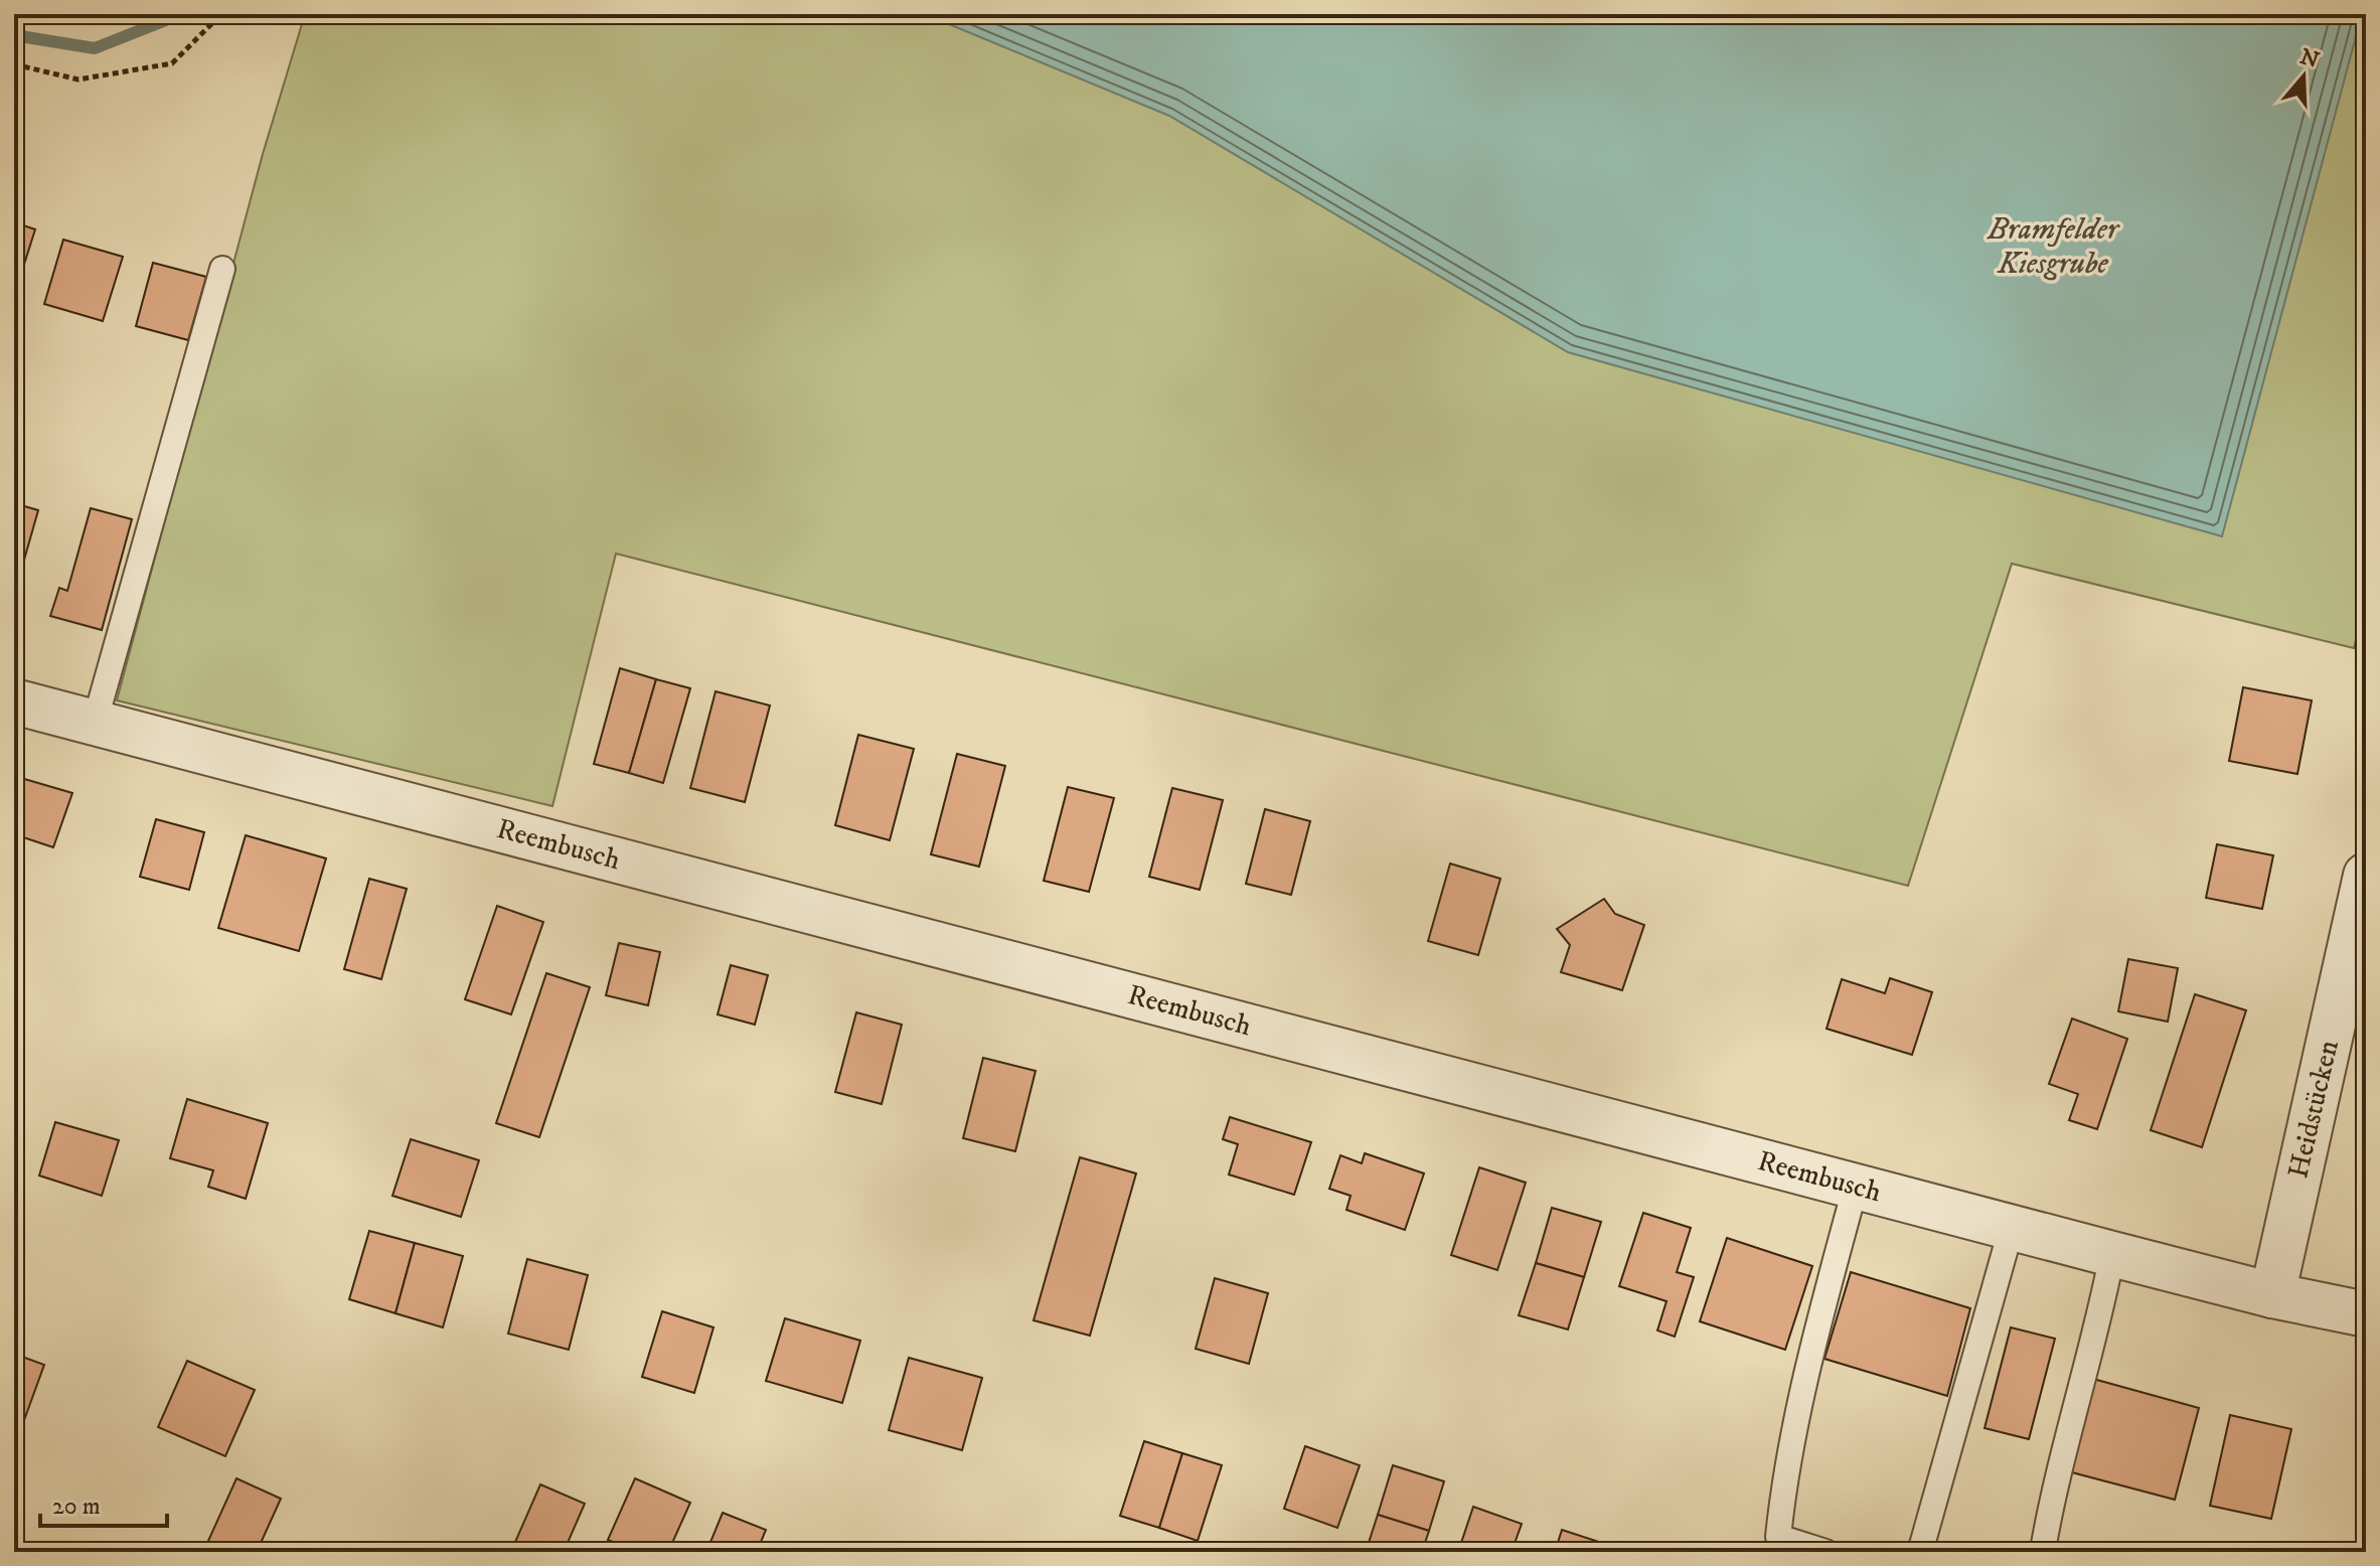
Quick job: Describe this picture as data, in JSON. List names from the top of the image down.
{
  "streets": {
    "street": ["Reembusch", "Heidstücken"]
  },
  "crossings": [
    ["Reembusch", "Heidstücken"]
  ],
  "water": ["Bramfelder Kiesgrube"],
  "scale_bar": "20 m",
  "north": "top"
}
